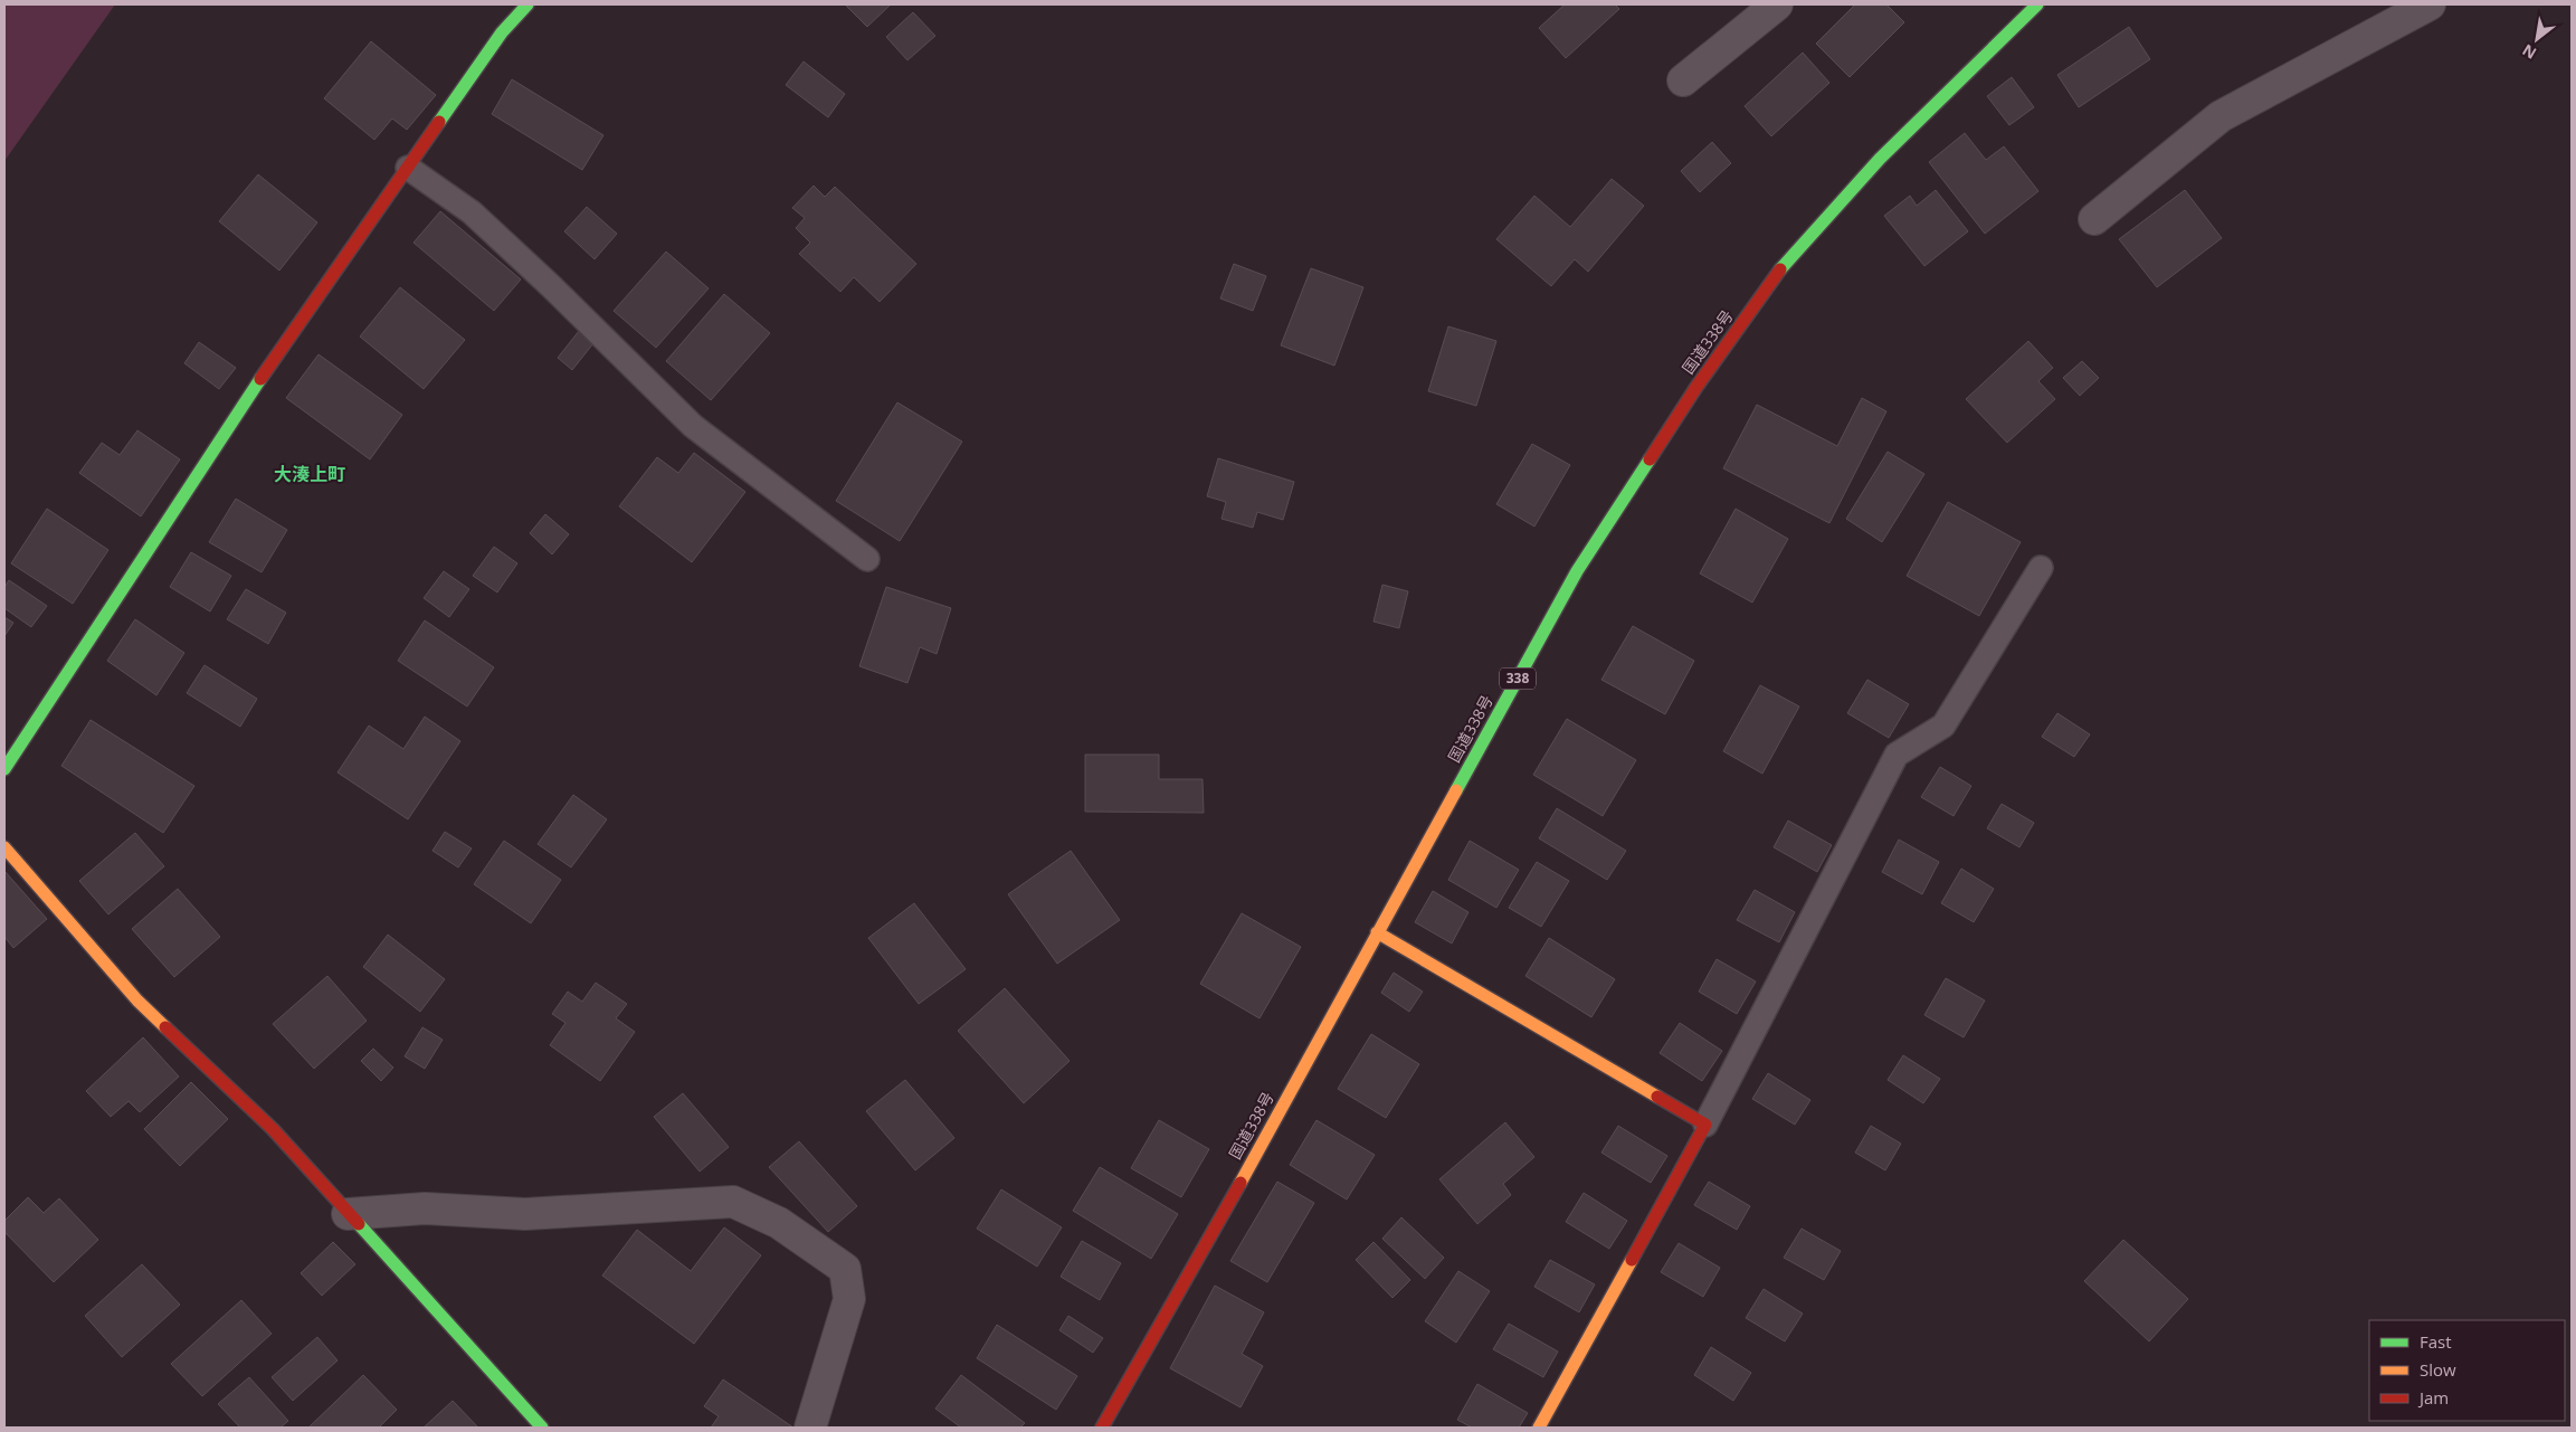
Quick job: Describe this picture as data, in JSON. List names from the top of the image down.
{
  "streets": {
    "main road": ["国道338号", "338"]
  },
  "districts": ["大湊上町"],
  "legend": ["Fast", "Slow", "Jam"],
  "north": "bottom left"
}
